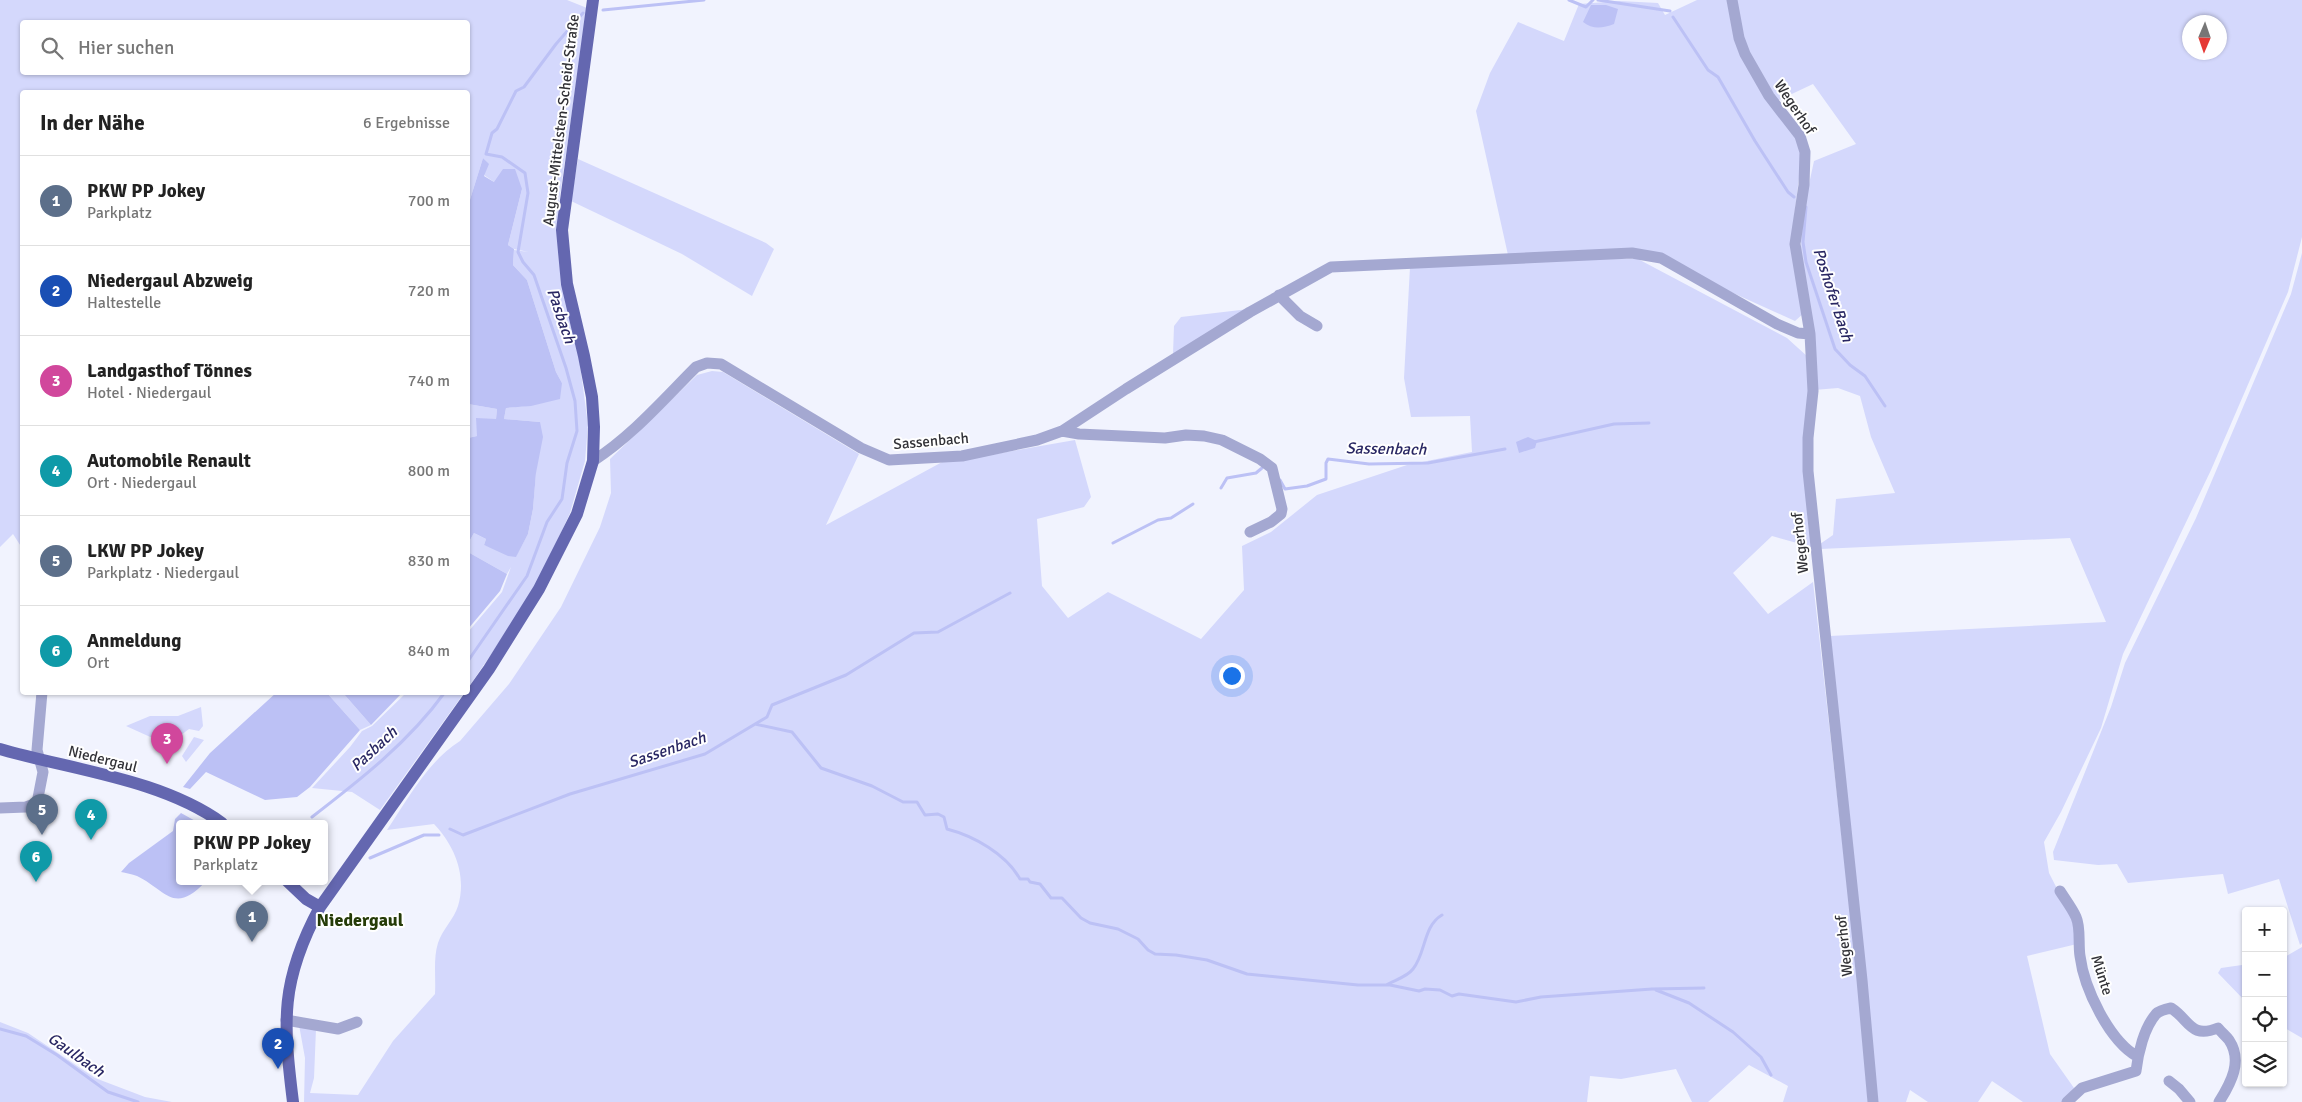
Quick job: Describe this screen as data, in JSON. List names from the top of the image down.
{
  "streets": {
    "main road": ["August-Mittelsten-Scheid-Straße", "Niedergaul"],
    "street": ["Wegerhof", "Sassenbach", "Münte"]
  },
  "crossings": [
    ["Wegerhof", "Sassenbach"],
    ["August-Mittelsten-Scheid-Straße", "Sassenbach"]
  ],
  "districts": ["Niedergaul"],
  "water": [
    "Poshofer Bach",
    "Pasbach",
    "Sassenbach",
    "Gaulbach"
  ],
  "north": "bottom",
  "page": {
    "search": "Hier suchen",
    "heading": ["In der Nähe", "6 Ergebnisse"],
    "list": [
      {
        "mark": "1",
        "name": "PKW PP Jokey",
        "note": "Parkplatz",
        "value": "700 m"
      },
      {
        "mark": "2",
        "name": "Niedergaul Abzweig",
        "note": "Haltestelle",
        "value": "720 m"
      },
      {
        "mark": "3",
        "name": "Landgasthof Tönnes",
        "note": "Hotel · Niedergaul",
        "value": "740 m"
      },
      {
        "mark": "4",
        "name": "Automobile Renault",
        "note": "Ort · Niedergaul",
        "value": "800 m"
      },
      {
        "mark": "5",
        "name": "LKW PP Jokey",
        "note": "Parkplatz · Niedergaul",
        "value": "830 m"
      },
      {
        "mark": "6",
        "name": "Anmeldung",
        "note": "Ort",
        "value": "840 m"
      }
    ],
    "pins": [
      "3",
      "5",
      "4",
      "6",
      "1",
      "2"
    ],
    "popup": ["PKW PP Jokey", "Parkplatz"],
    "map_buttons": ["+", "−"]
  }
}
